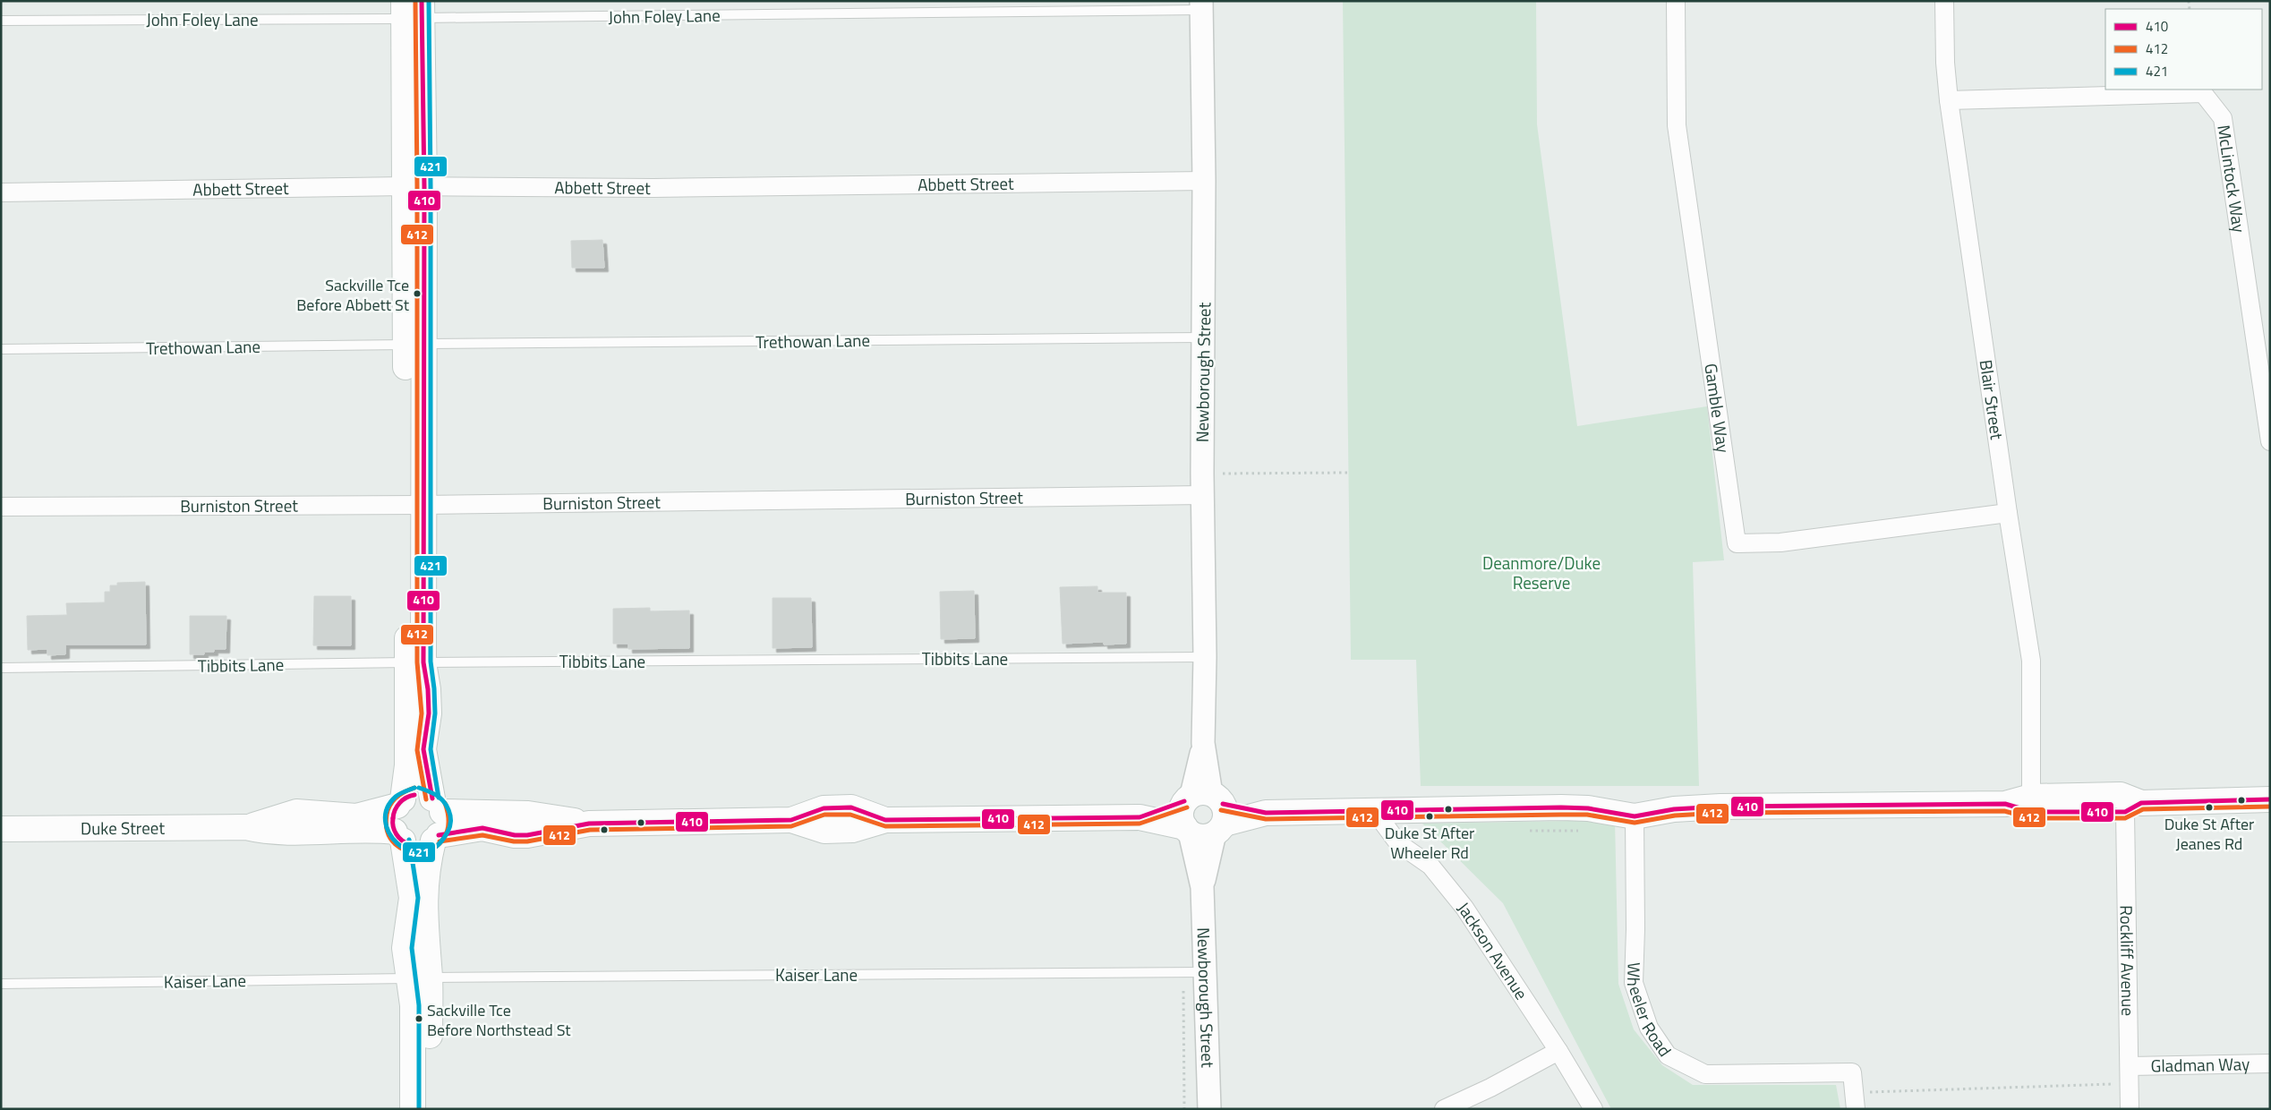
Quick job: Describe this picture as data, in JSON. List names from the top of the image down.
{
  "streets": {
    "main road": ["Duke Street"],
    "street": [
      "McLintock Way",
      "Abbett Street",
      "Newborough Street",
      "Blair Street",
      "Gamble Way",
      "Burniston Street",
      "Jackson Avenue",
      "Rockliff Avenue",
      "Wheeler Road",
      "Gladman Way"
    ],
    "lane": [
      "John Foley Lane",
      "Trethowan Lane",
      "Tibbits Lane",
      "Kaiser Lane"
    ]
  },
  "crossings": [
    ["John Foley Lane", "Newborough Street"],
    ["McLintock Way", "Blair Street"],
    ["Abbett Street", "Newborough Street"],
    ["Trethowan Lane", "Newborough Street"],
    ["Newborough Street", "Burniston Street"],
    ["Newborough Street", "Tibbits Lane"],
    ["Newborough Street", "Kaiser Lane"],
    ["Blair Street", "Gamble Way"],
    ["Rockliff Avenue", "Gladman Way"]
  ],
  "parks": ["Deanmore/Duke Reserve"],
  "places": [
    "Sackville Tce Before Abbett St",
    "Duke St After Jeanes Rd",
    "Duke St After Wheeler Rd",
    "Sackville Tce Before Northstead St"
  ],
  "lines": ["transit line 410", "transit line 412", "transit line 421"],
  "legend": ["410", "412", "421"]
}
